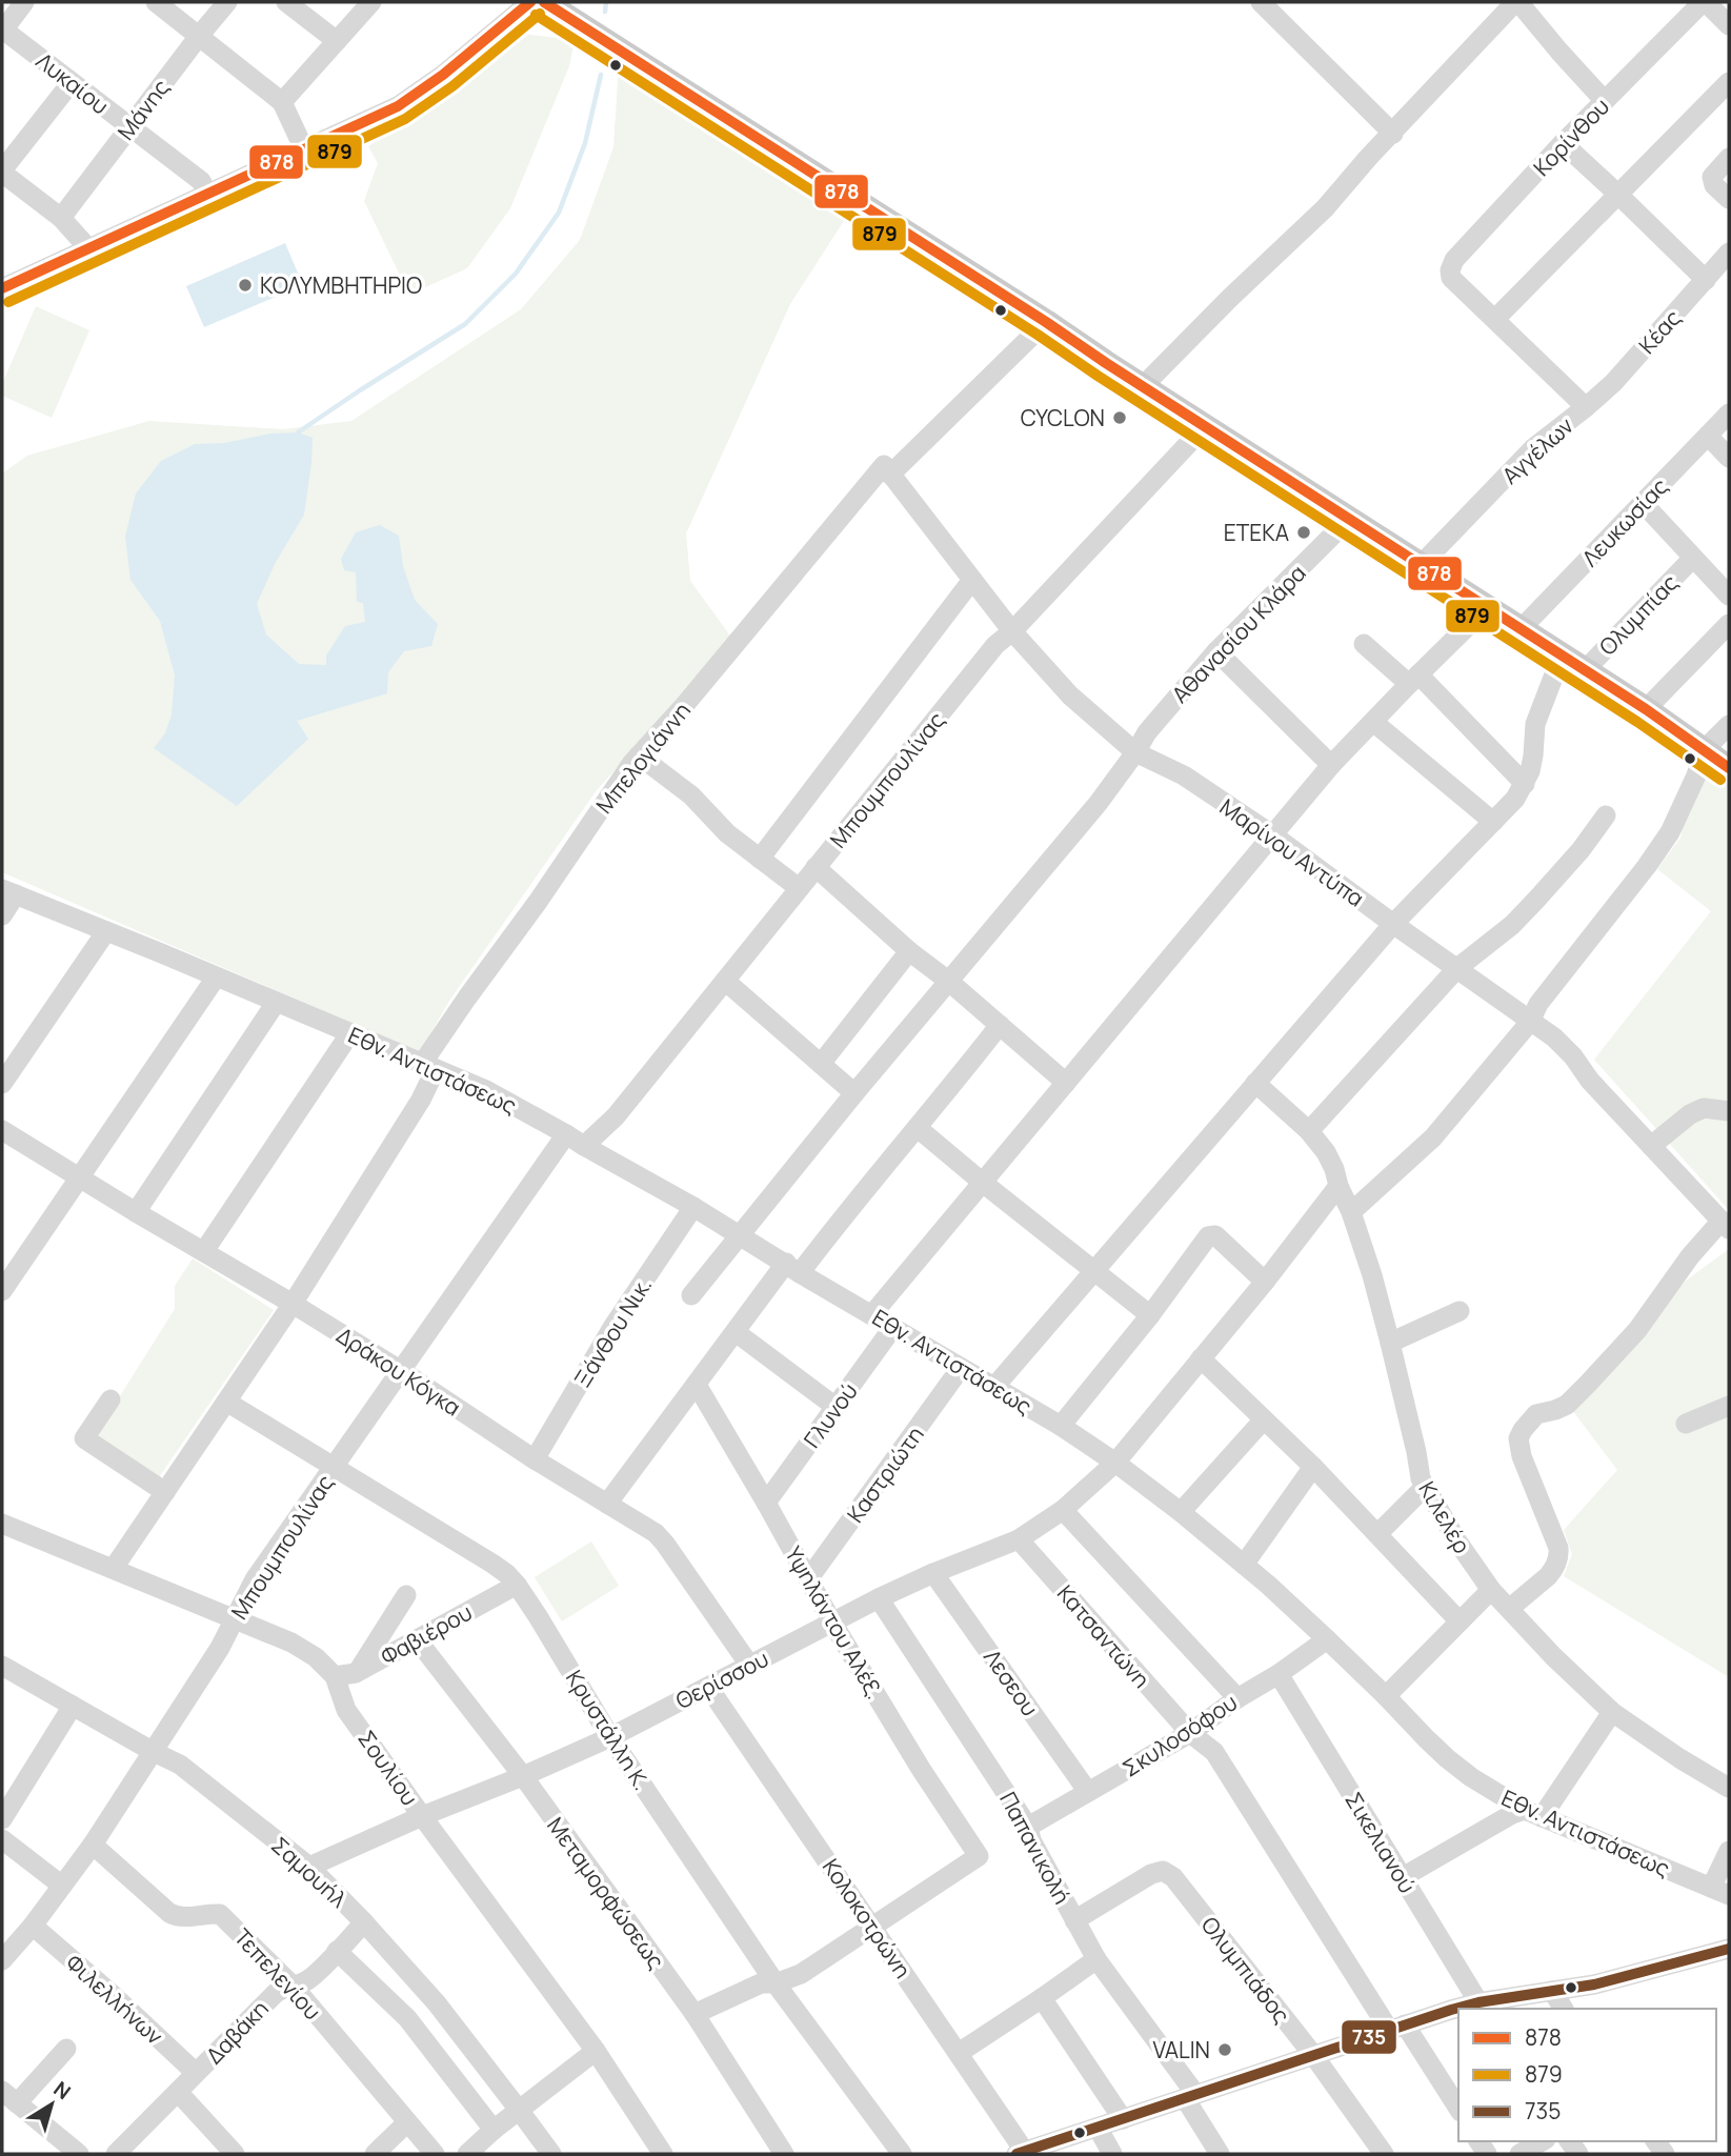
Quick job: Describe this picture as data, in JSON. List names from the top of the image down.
{
  "streets": {
    "street": [
      "Λυκαίου",
      "Μάνης",
      "Κορίνθου",
      "Κέας",
      "Αγγέλων",
      "Λευκωσίας",
      "Ολυμπίας",
      "Αθανασίου Κλάρα",
      "Μπελογιάννη",
      "Μπουμπουλίνας",
      "Μαρίνου Αντύπα",
      "Εθν. Αντιστάσεως",
      "Ξάνθου Νικ.",
      "Δράκου Κόγκα",
      "Γλυνού",
      "Καστριώτη",
      "Κιλελέρ",
      "Υψηλάντου Αλέξ.",
      "Φαβιέρου",
      "Κατσαντώνη",
      "Θερίσσου",
      "Λεσεου",
      "Κρυστάλλη Κ.",
      "Σκυλοσόφου",
      "Σουλίου",
      "Σικελιανού",
      "Παπανικολή",
      "Σαμουήλ",
      "Μεταμορφώσεως",
      "Κολοκοτρώνη",
      "Ολυμπιάδος",
      "Τεπελενίου",
      "Φιλελλήνων",
      "Δαβάκη"
    ]
  },
  "crossings": [
    ["Λυκαίου", "Μάνης"],
    ["Κορίνθου", "Αγγέλων"],
    ["Κέας", "Αγγέλων"],
    ["Αθανασίου Κλάρα", "Μαρίνου Αντύπα"],
    ["Αθανασίου Κλάρα", "Εθν. Αντιστάσεως"],
    ["Μπελογιάννη", "Μαρίνου Αντύπα"],
    ["Μπελογιάννη", "Εθν. Αντιστάσεως"],
    ["Μπελογιάννη", "Δράκου Κόγκα"],
    ["Μπελογιάννη", "Κρυστάλλη Κ."],
    ["Μπελογιάννη", "Σουλίου"],
    ["Μπουμπουλίνας", "Μαρίνου Αντύπα"],
    ["Μπουμπουλίνας", "Εθν. Αντιστάσεως"],
    ["Μπουμπουλίνας", "Δράκου Κόγκα"],
    ["Μπουμπουλίνας", "Κρυστάλλη Κ."],
    ["Μπουμπουλίνας", "Σουλίου"],
    ["Μπουμπουλίνας", "Σαμουήλ"],
    ["Μπουμπουλίνας", "Τεπελενίου"],
    ["Μπουμπουλίνας", "Φιλελλήνων"],
    ["Εθν. Αντιστάσεως", "Ξάνθου Νικ."],
    ["Εθν. Αντιστάσεως", "Γλυνού"],
    ["Εθν. Αντιστάσεως", "Καστριώτη"],
    ["Εθν. Αντιστάσεως", "Θερίσσου"],
    ["Εθν. Αντιστάσεως", "Σκυλοσόφου"],
    ["Ξάνθου Νικ.", "Δράκου Κόγκα"],
    ["Δράκου Κόγκα", "Θερίσσου"],
    ["Γλυνού", "Υψηλάντου Αλέξ."],
    ["Καστριώτη", "Υψηλάντου Αλέξ."],
    ["Κιλελέρ", "Θερίσσου"],
    ["Υψηλάντου Αλέξ.", "Θερίσσου"],
    ["Υψηλάντου Αλέξ.", "Κολοκοτρώνη"],
    ["Φαβιέρου", "Κρυστάλλη Κ."],
    ["Φαβιέρου", "Σουλίου"],
    ["Φαβιέρου", "Μεταμορφώσεως"],
    ["Κατσαντώνη", "Θερίσσου"],
    ["Κατσαντώνη", "Σκυλοσόφου"],
    ["Θερίσσου", "Λεσεου"],
    ["Θερίσσου", "Κρυστάλλη Κ."],
    ["Θερίσσου", "Σουλίου"],
    ["Θερίσσου", "Παπανικολή"],
    ["Θερίσσου", "Σαμουήλ"],
    ["Θερίσσου", "Μεταμορφώσεως"],
    ["Θερίσσου", "Κολοκοτρώνη"],
    ["Λεσεου", "Σκυλοσόφου"],
    ["Σκυλοσόφου", "Σικελιανού"],
    ["Σκυλοσόφου", "Παπανικολή"],
    ["Παπανικολή", "Ολυμπιάδος"],
    ["Σαμουήλ", "Δαβάκη"],
    ["Τεπελενίου", "Δαβάκη"],
    ["Φιλελλήνων", "Δαβάκη"]
  ],
  "places": [
    "ΚΟΛΥΜΒΗΤΗΡΙΟ",
    "CYCLON",
    "ΕΤΕΚΑ",
    "VALIN"
  ],
  "lines": ["transit line 878", "transit line 879", "transit line 735"],
  "legend": ["878", "879", "735"],
  "north": "top right"
}
